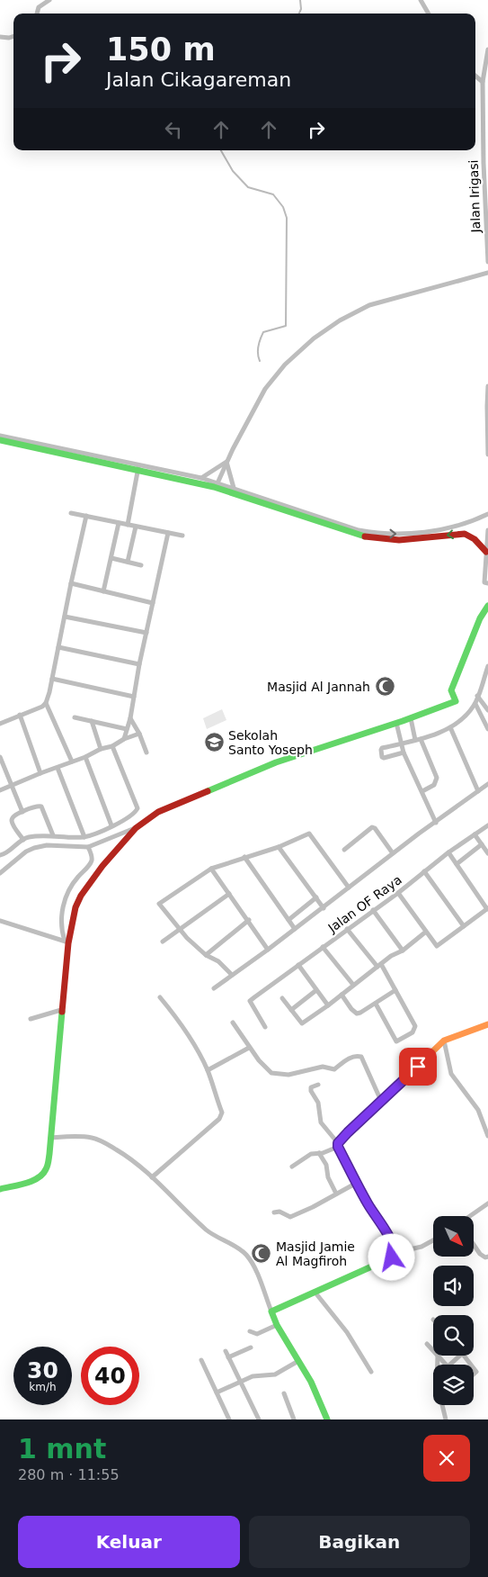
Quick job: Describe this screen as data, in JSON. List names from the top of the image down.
{
  "streets": {
    "street": ["Jalan Irigasi", "Jalan OF Raya"]
  },
  "places": {
    "mosque": ["Masjid Al Jannah", "Masjid Jamie Al Magfiroh"],
    "school or university": ["Sekolah Santo Yoseph"]
  },
  "north": "bottom right",
  "page": {
    "turn": ["150 m", "Jalan Cikagareman"],
    "speed": "30 km/h",
    "limit": "40",
    "heading": ["1 mnt", "280 m · 11:55"],
    "buttons": ["Keluar", "Bagikan"]
  }
}
